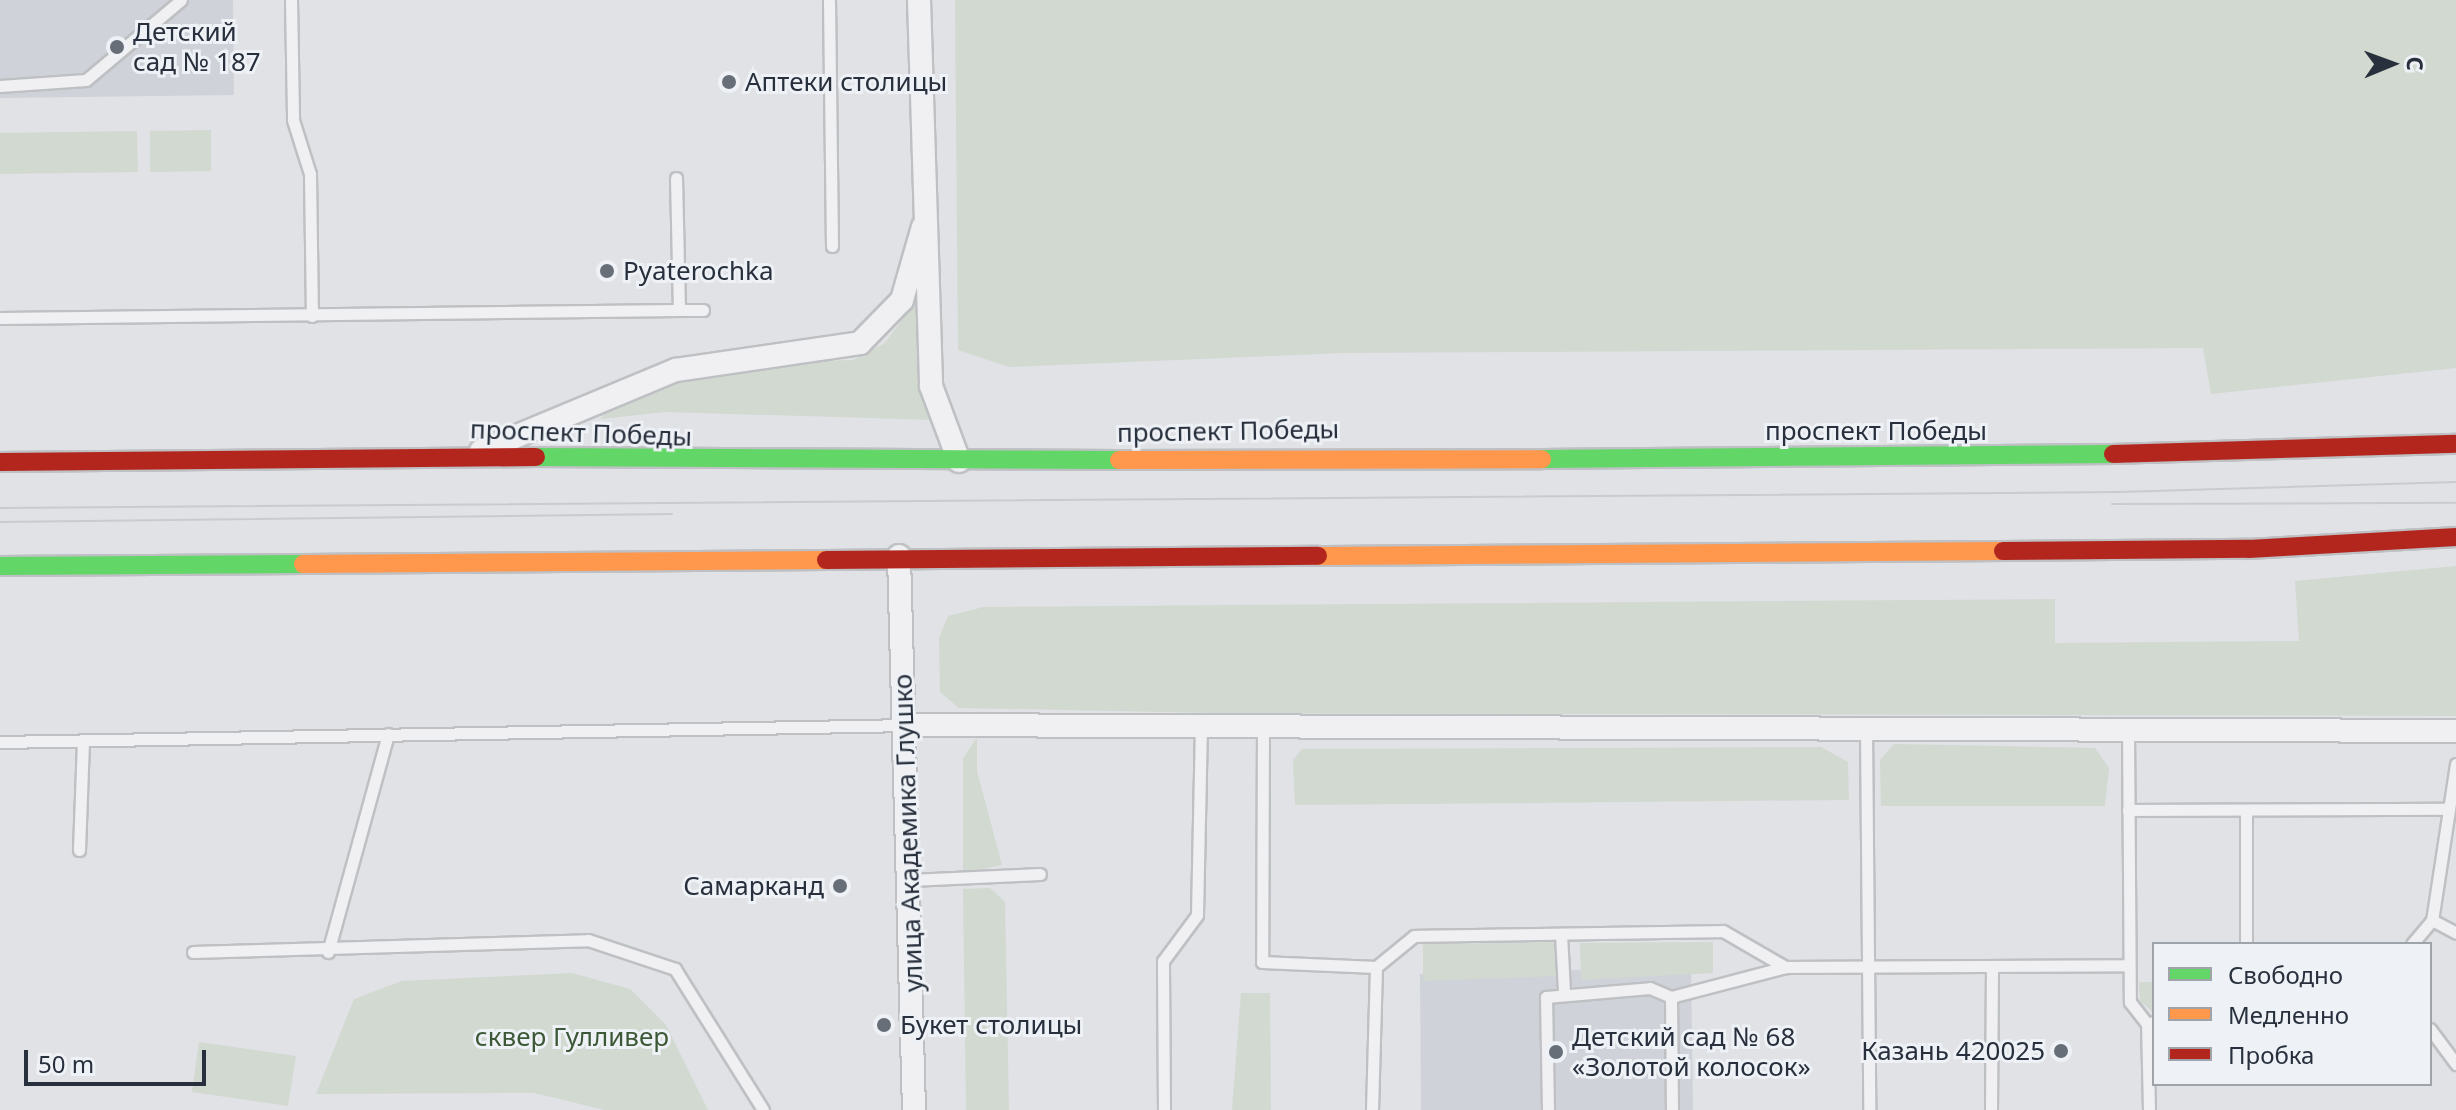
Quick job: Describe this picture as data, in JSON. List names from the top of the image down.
{
  "streets": {
    "main road": ["проспект Победы"],
    "street": ["улица Академика Глушко"]
  },
  "parks": ["сквер Гулливер"],
  "places": [
    "Детский сад № 187",
    "Аптеки столицы",
    "Pyaterochka",
    "Самарканд",
    "Букет столицы",
    "Казань 420025",
    "Детский сад № 68 «Золотой колосок»"
  ],
  "legend": ["Свободно", "Медленно", "Пробка"],
  "scale_bar": "50 m",
  "north": "right"
}
